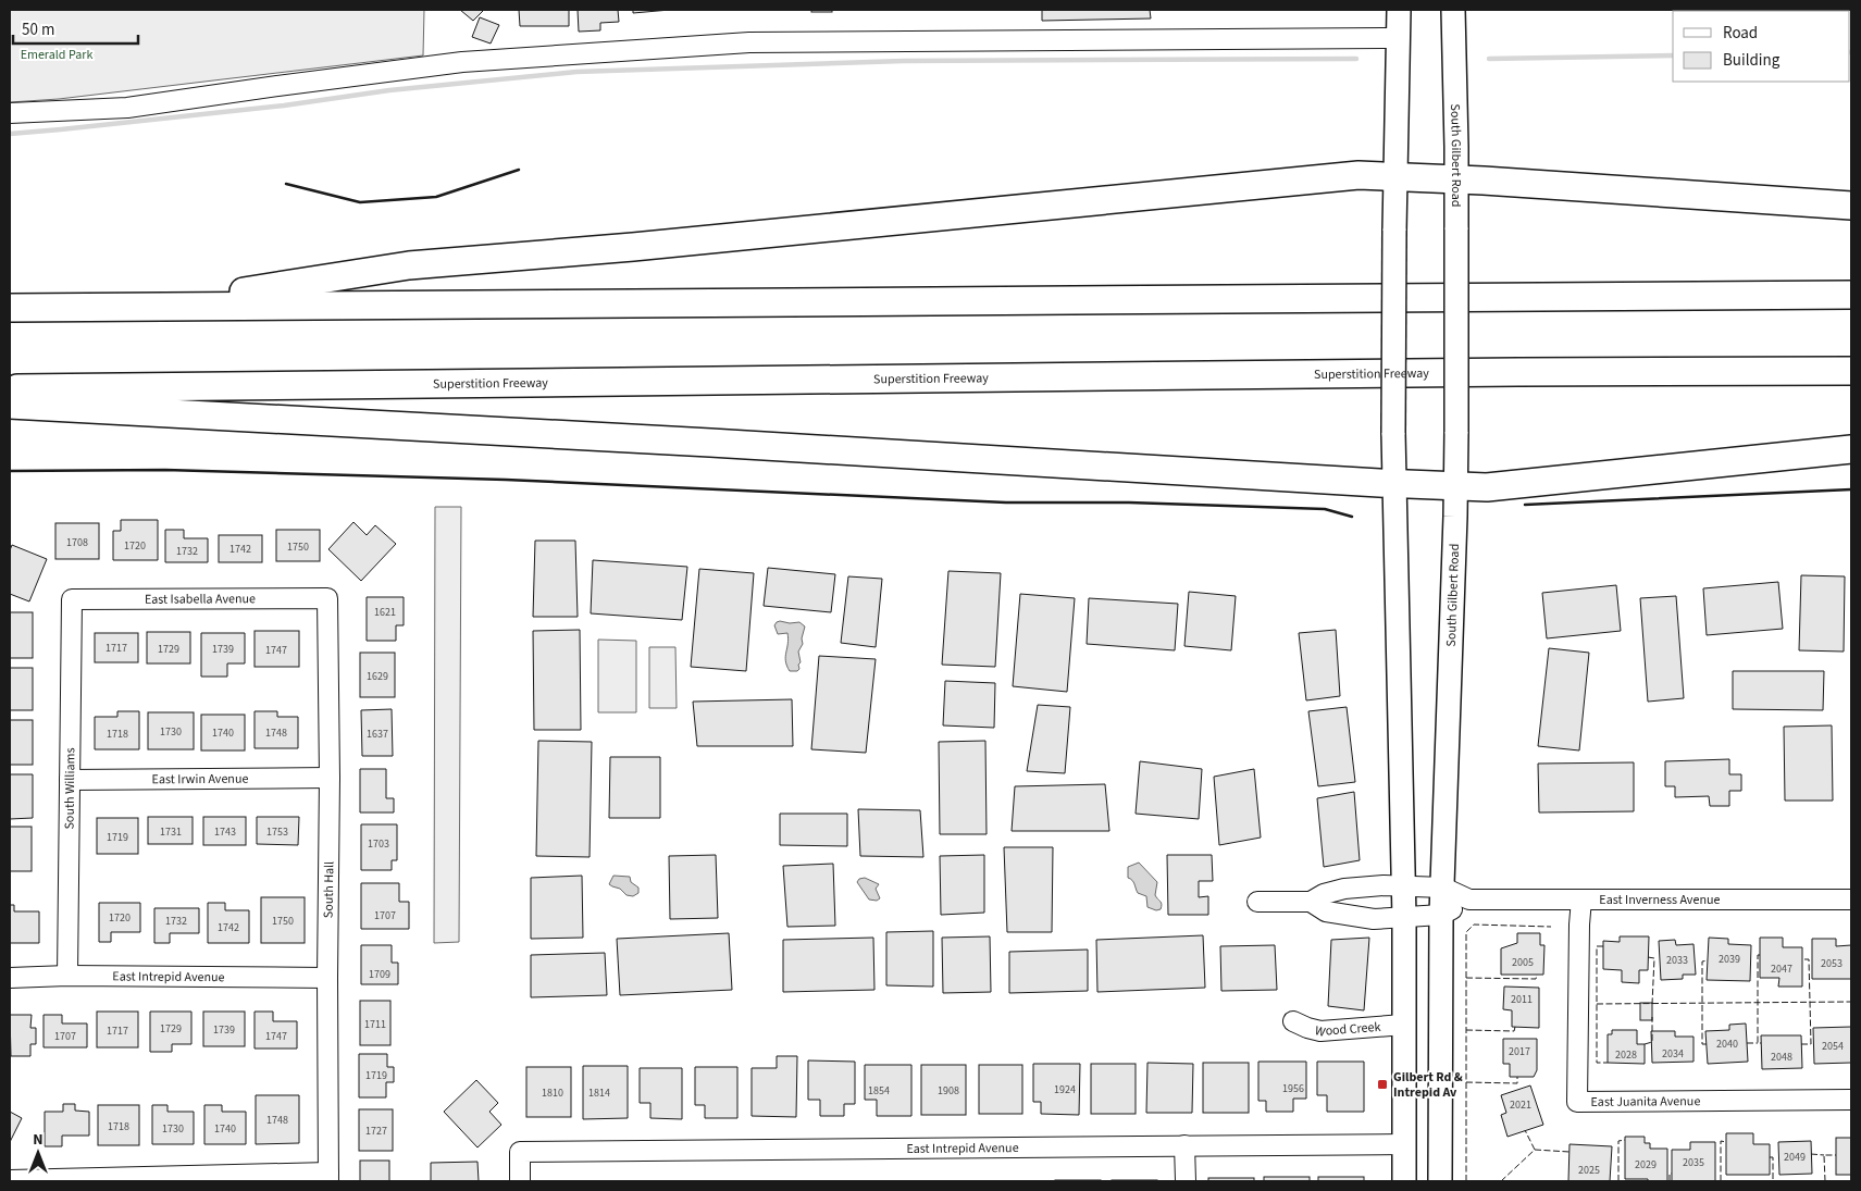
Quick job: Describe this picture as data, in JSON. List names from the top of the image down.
{
  "streets": {
    "highway": ["Superstition Freeway"],
    "main road": ["South Gilbert Road"],
    "street": [
      "East Isabella Avenue",
      "East Irwin Avenue",
      "South Williams",
      "South Hall",
      "East Inverness Avenue",
      "East Intrepid Avenue",
      "Wood Creek",
      "East Juanita Avenue"
    ]
  },
  "crossings": [
    ["South Gilbert Road", "East Inverness Avenue"],
    ["East Isabella Avenue", "South Williams"],
    ["East Isabella Avenue", "South Hall"],
    ["East Irwin Avenue", "South Williams"],
    ["East Irwin Avenue", "South Hall"],
    ["South Williams", "East Intrepid Avenue"],
    ["South Hall", "East Intrepid Avenue"],
    ["East Inverness Avenue", "East Juanita Avenue"]
  ],
  "parks": ["Emerald Park"],
  "places": {
    "transit": ["Gilbert Rd & Intrepid Av"]
  },
  "house_numbers": [
    "1708",
    "1720",
    "1750",
    "1742",
    "1732",
    "1621",
    "1717",
    "1729",
    "1739",
    "1747",
    "1629",
    "1730",
    "1740",
    "1748",
    "1718",
    "1637",
    "1731",
    "1743",
    "1753",
    "1719",
    "1703",
    "1707",
    "1720",
    "1732",
    "1750",
    "1742",
    "2039",
    "2033",
    "2005",
    "2053",
    "2047",
    "1709",
    "2011",
    "1711",
    "1729",
    "1739",
    "1717",
    "1707",
    "1747",
    "2040",
    "2054",
    "2017",
    "2034",
    "2028",
    "2048",
    "1719",
    "1956",
    "1924",
    "1854",
    "1908",
    "1810",
    "1814",
    "2021",
    "1748",
    "1718",
    "1730",
    "1740",
    "1727",
    "2049",
    "2035",
    "2029",
    "2025"
  ],
  "legend": ["Road", "Building"],
  "scale_bar": "50 m",
  "north": "top"
}
